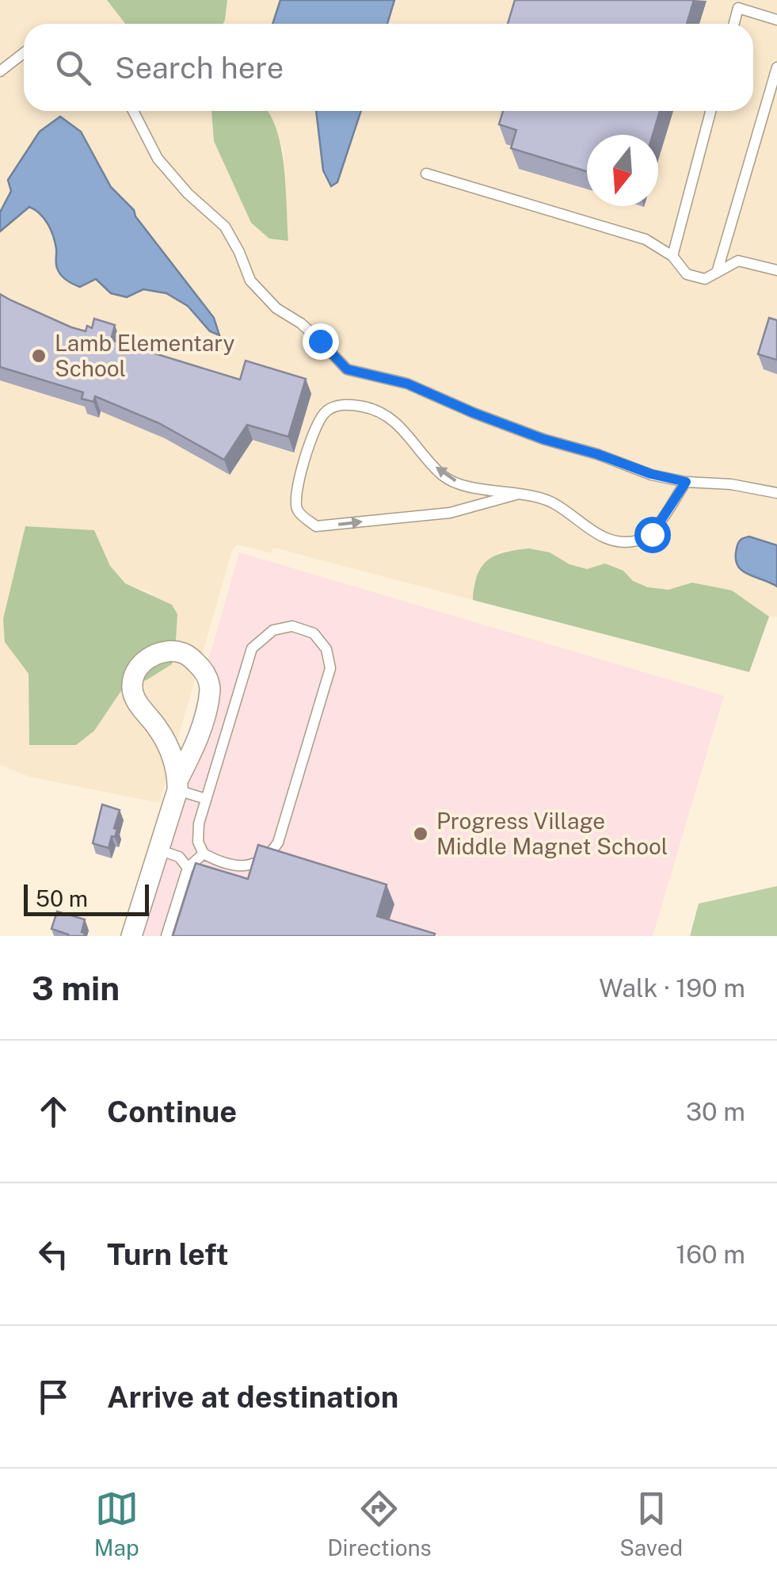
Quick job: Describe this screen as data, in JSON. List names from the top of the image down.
{
  "places": ["Lamb Elementary School", "Progress Village Middle Magnet School"],
  "scale_bar": "50 m",
  "north": "bottom",
  "page": {
    "search": "Search here",
    "scale": "50 m",
    "heading": ["3 min", "Walk · 190 m"],
    "list": [
      ["Continue", "30 m"],
      ["Turn left", "160 m"],
      "Arrive at destination"
    ],
    "nav": ["Map", "Directions", "Saved"]
  }
}
